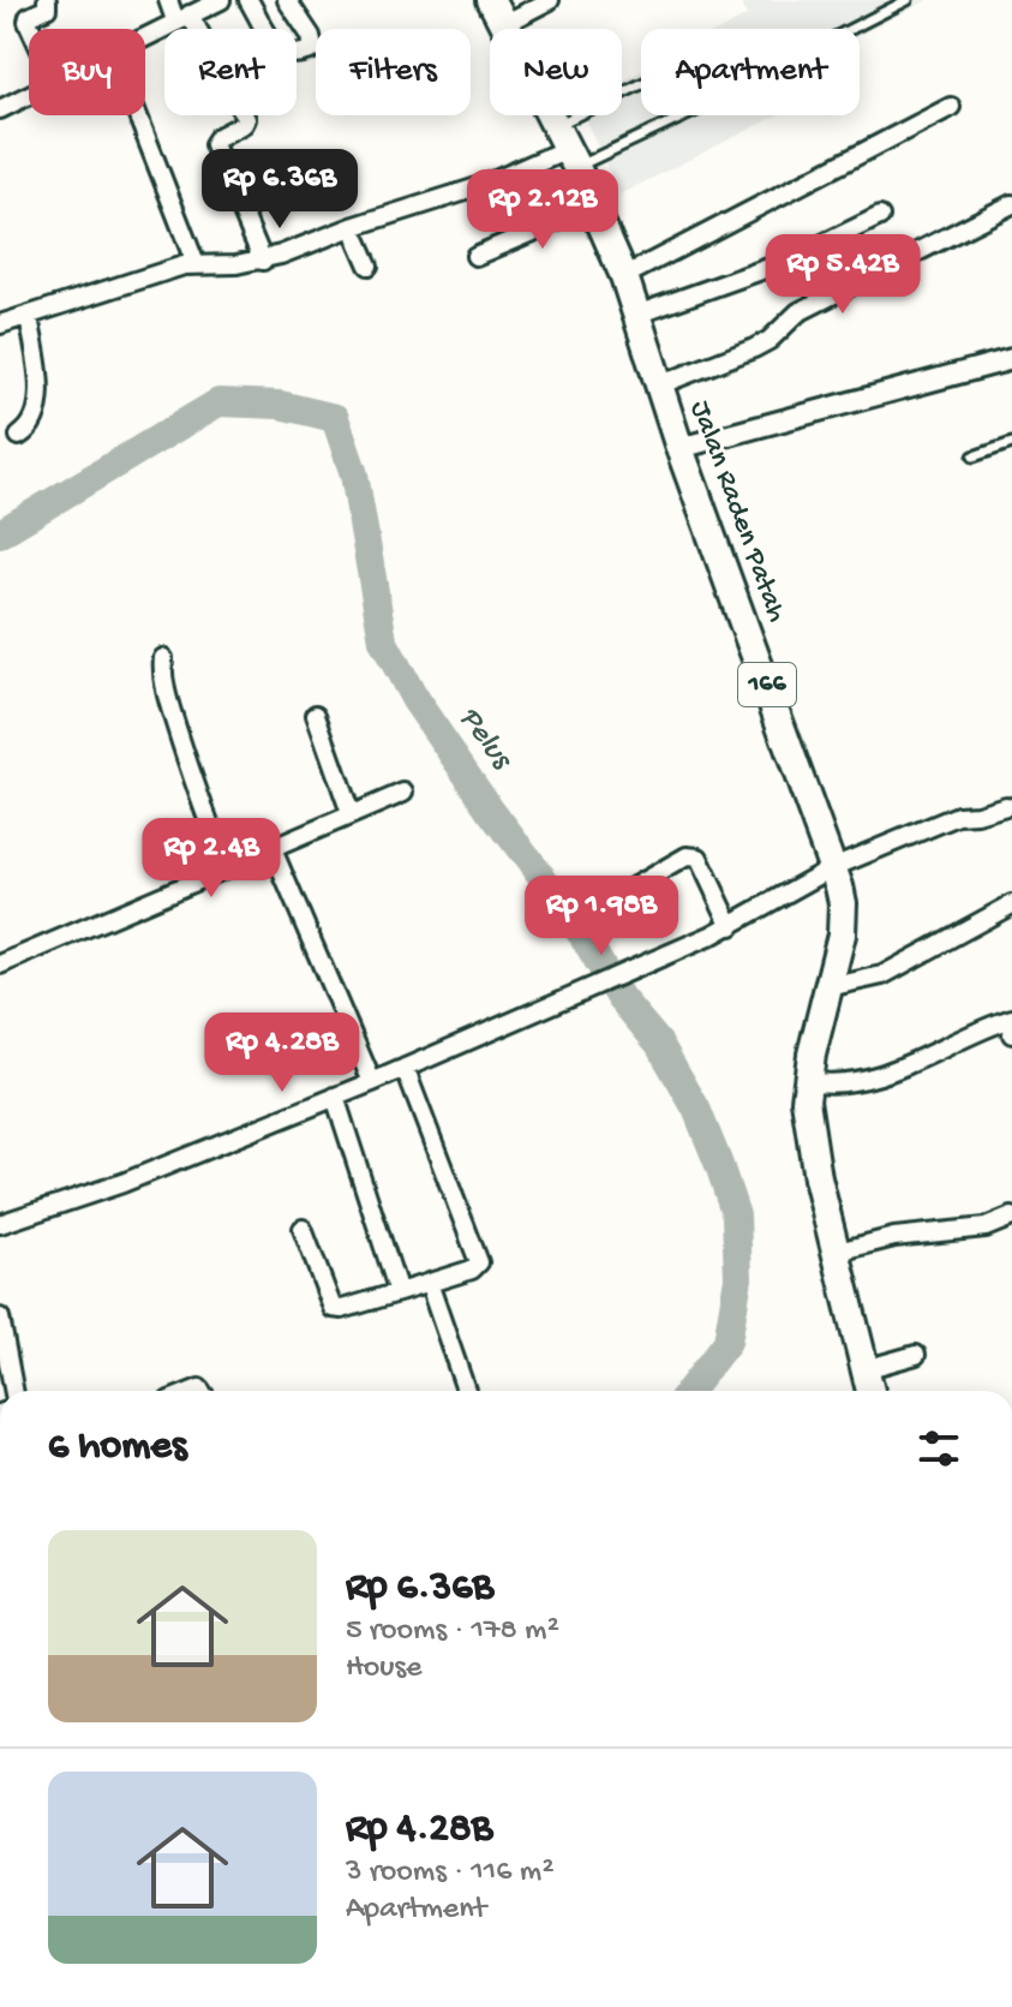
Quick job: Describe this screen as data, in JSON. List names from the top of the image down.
{
  "streets": {
    "main road": ["Jalan Raden Patah", "166"]
  },
  "water": ["Pelus"],
  "page": {
    "chip": [
      "Buy",
      "Rent",
      "Filters",
      "New",
      "Apartment"
    ],
    "price": [
      "Rp 6.36B",
      "Rp 2.12B",
      "Rp 5.42B",
      "Rp 2.4B",
      "Rp 1.98B",
      "Rp 4.28B"
    ],
    "heading": "6 homes",
    "list": [
      {
        "name": "Rp 6.36B",
        "note": "5 rooms · 178 m² · House"
      },
      {
        "name": "Rp 4.28B",
        "note": "3 rooms · 116 m² · Apartment"
      }
    ]
  }
}
